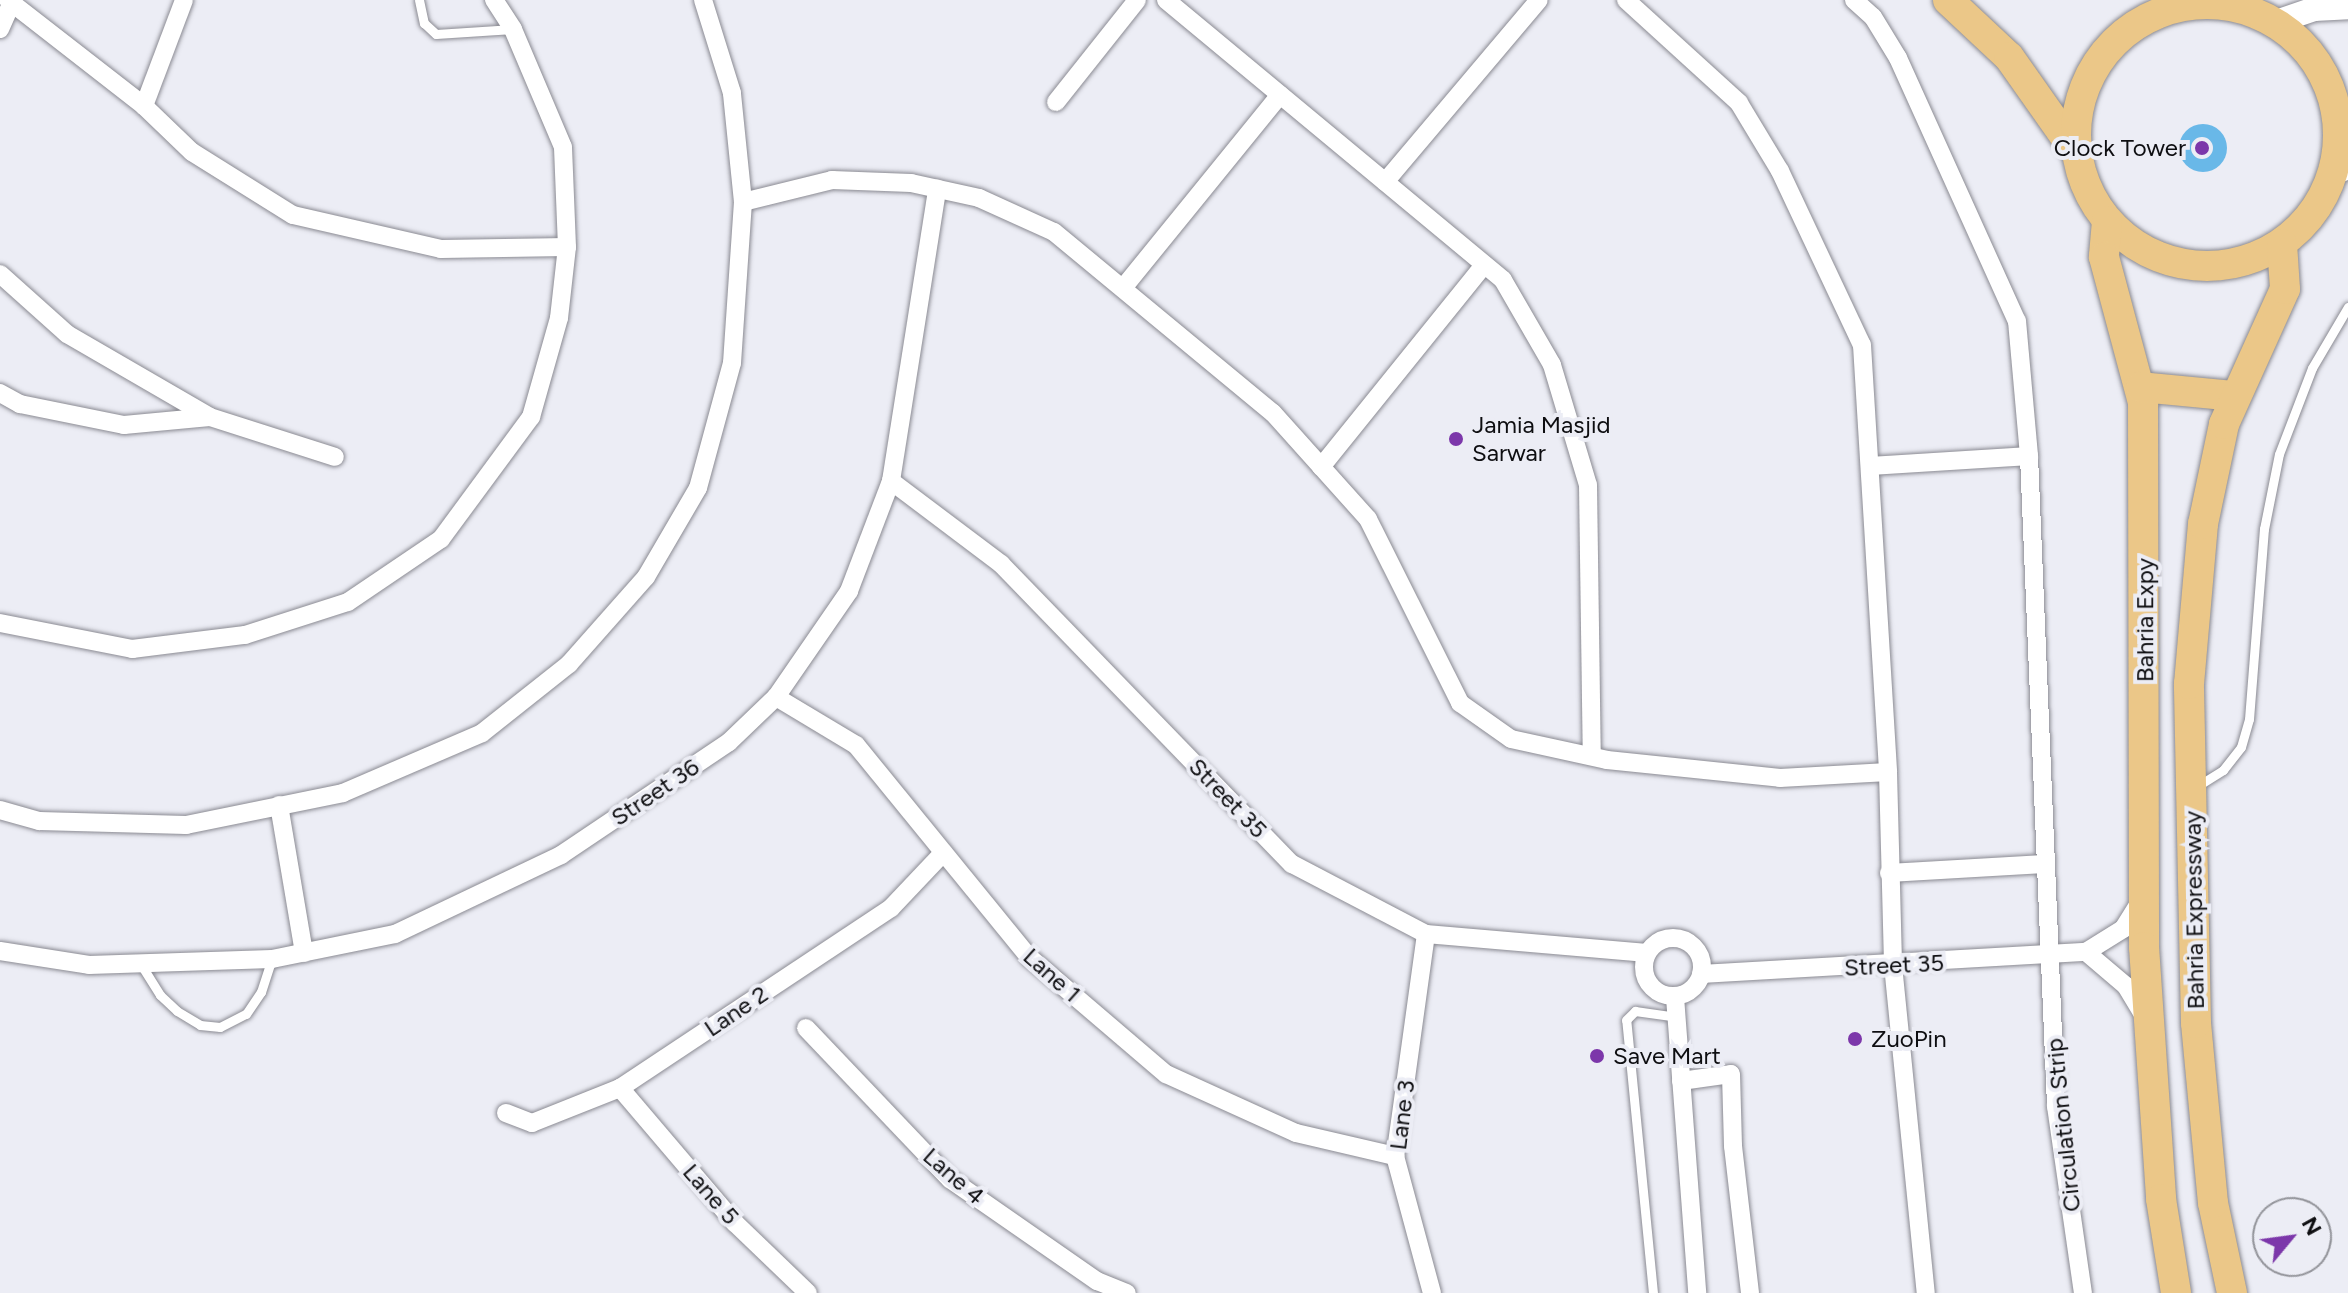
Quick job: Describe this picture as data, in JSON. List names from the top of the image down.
{
  "streets": {
    "main road": ["Bahria Expy", "Bahria Expressway"],
    "street": [
      "Street 36",
      "Street 35",
      "Lane 1",
      "Lane 2",
      "Lane 3",
      "Circulation Strip",
      "Lane 4",
      "Lane 5"
    ]
  },
  "crossings": [
    ["Street 36", "Street 35"],
    ["Street 36", "Lane 1"],
    ["Street 35", "Lane 3"],
    ["Street 35", "Circulation Strip"],
    ["Lane 1", "Lane 2"],
    ["Lane 1", "Lane 3"],
    ["Lane 2", "Lane 5"]
  ],
  "places": [
    "Clock Tower",
    "Jamia Masjid Sarwar",
    "ZuoPin",
    "Save Mart"
  ],
  "north": "top right"
}
